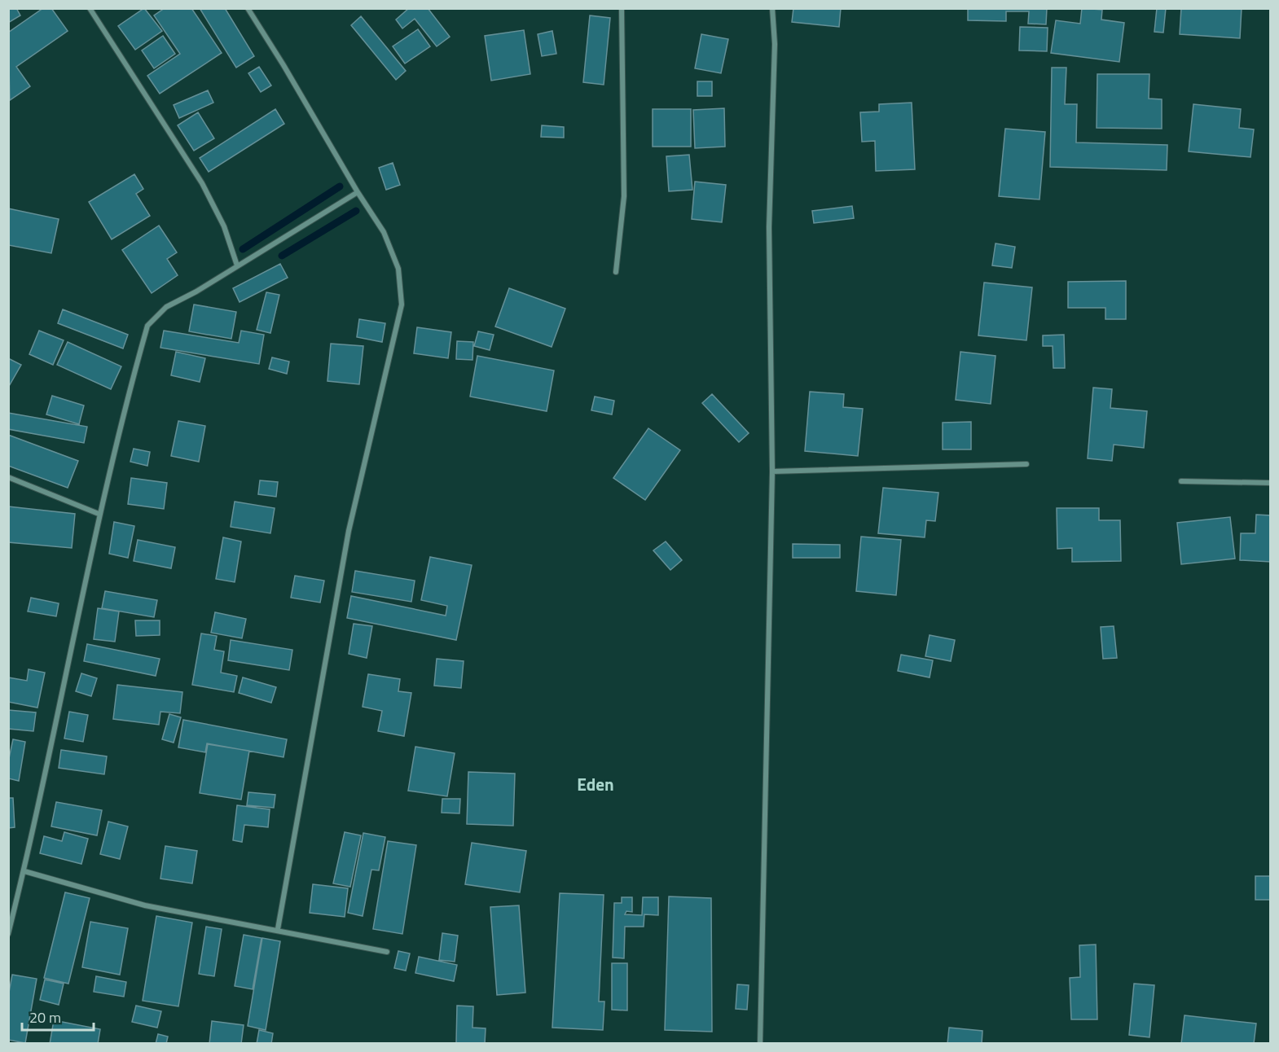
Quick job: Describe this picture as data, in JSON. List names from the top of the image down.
{
  "districts": ["Eden"],
  "scale_bar": "20 m"
}
